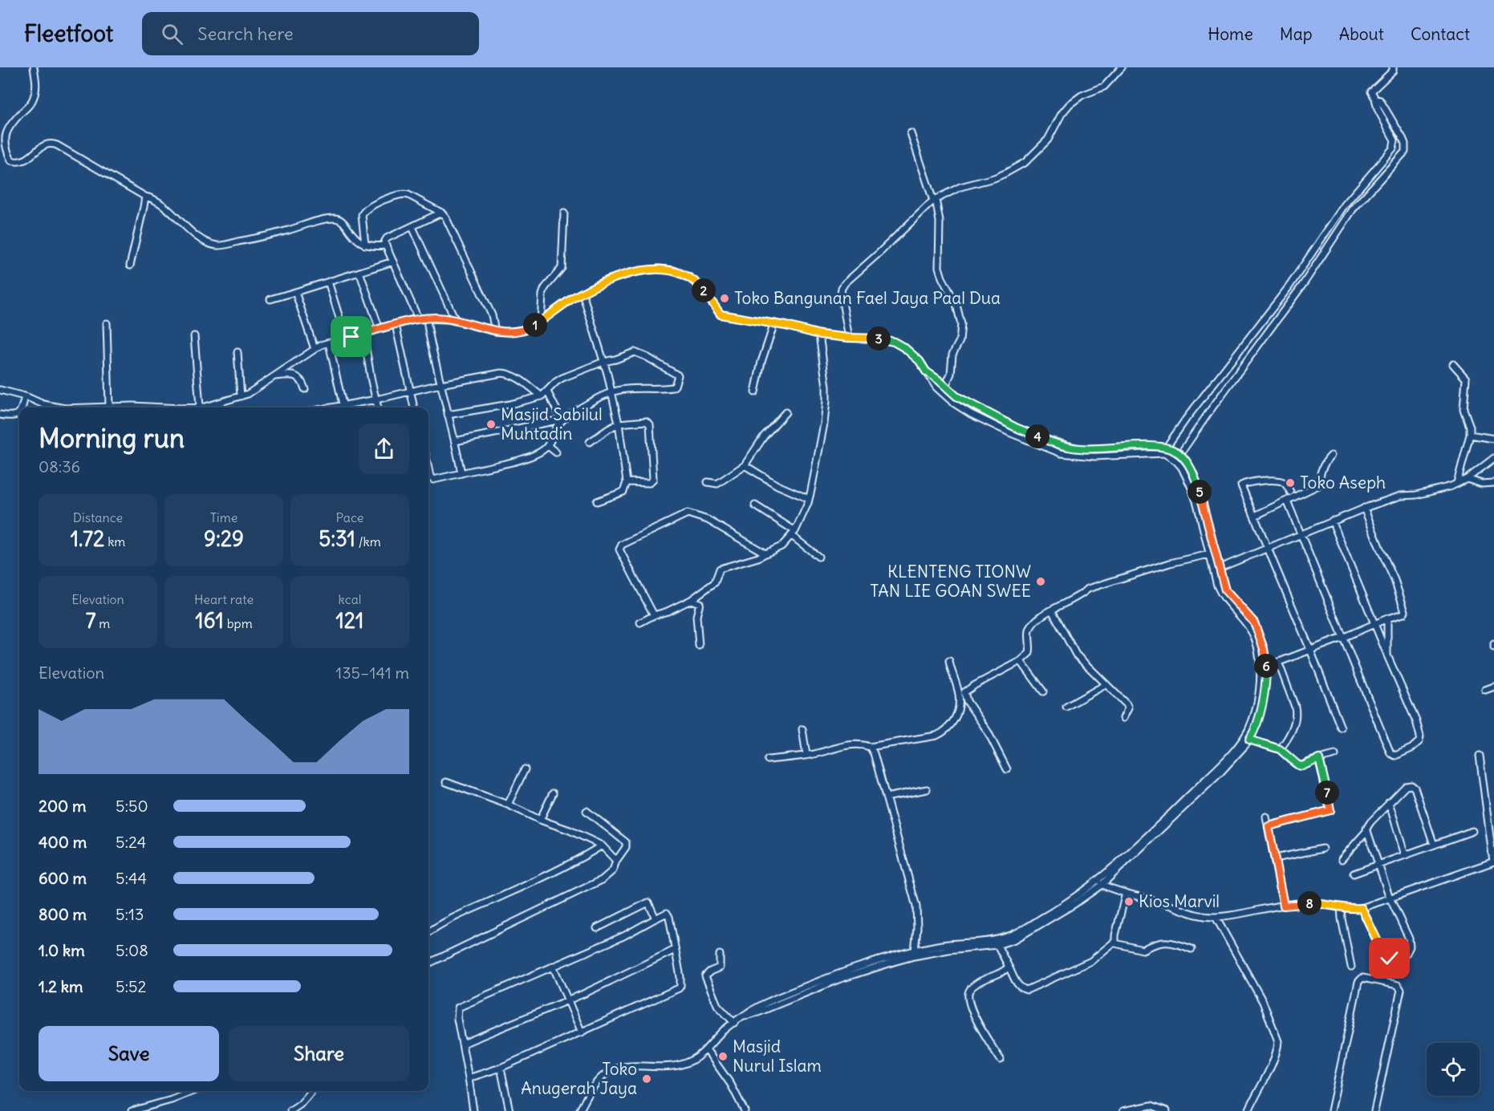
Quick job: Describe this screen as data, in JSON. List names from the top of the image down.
{
  "places": [
    "Toko Bangunan Fael Jaya Paal Dua",
    "Masjid Sabilul Muhtadin",
    "Toko Aseph",
    "KLENTENG TIONW TAN LIE GOAN SWEE",
    "Kios Marvil",
    "Masjid Nurul Islam",
    "Toko Anugerah Jaya"
  ],
  "page": {
    "header": "Fleetfoot",
    "search": "Search here",
    "nav": [
      "Home",
      "Map",
      "About",
      "Contact"
    ],
    "pins": [
      "2",
      "1",
      "3",
      "4",
      "5",
      "6",
      "7",
      "8"
    ],
    "heading": ["Morning run", "08:36"],
    "stats": [
      ["Distance", "1.72 km"],
      ["Time", "9:29"],
      ["Pace", "5:31 /km"],
      ["Elevation", "7 m"],
      ["Heart rate", "161 bpm"],
      ["kcal", "121"]
    ],
    "chart": ["Elevation", "135–141 m"],
    "list": [
      {
        "name": "200 m",
        "note": "5:50"
      },
      {
        "name": "400 m",
        "note": "5:24"
      },
      {
        "name": "600 m",
        "note": "5:44"
      },
      {
        "name": "800 m",
        "note": "5:13"
      },
      {
        "name": "1.0 km",
        "note": "5:08"
      },
      {
        "name": "1.2 km",
        "note": "5:52"
      }
    ],
    "buttons": ["Save", "Share"]
  }
}
